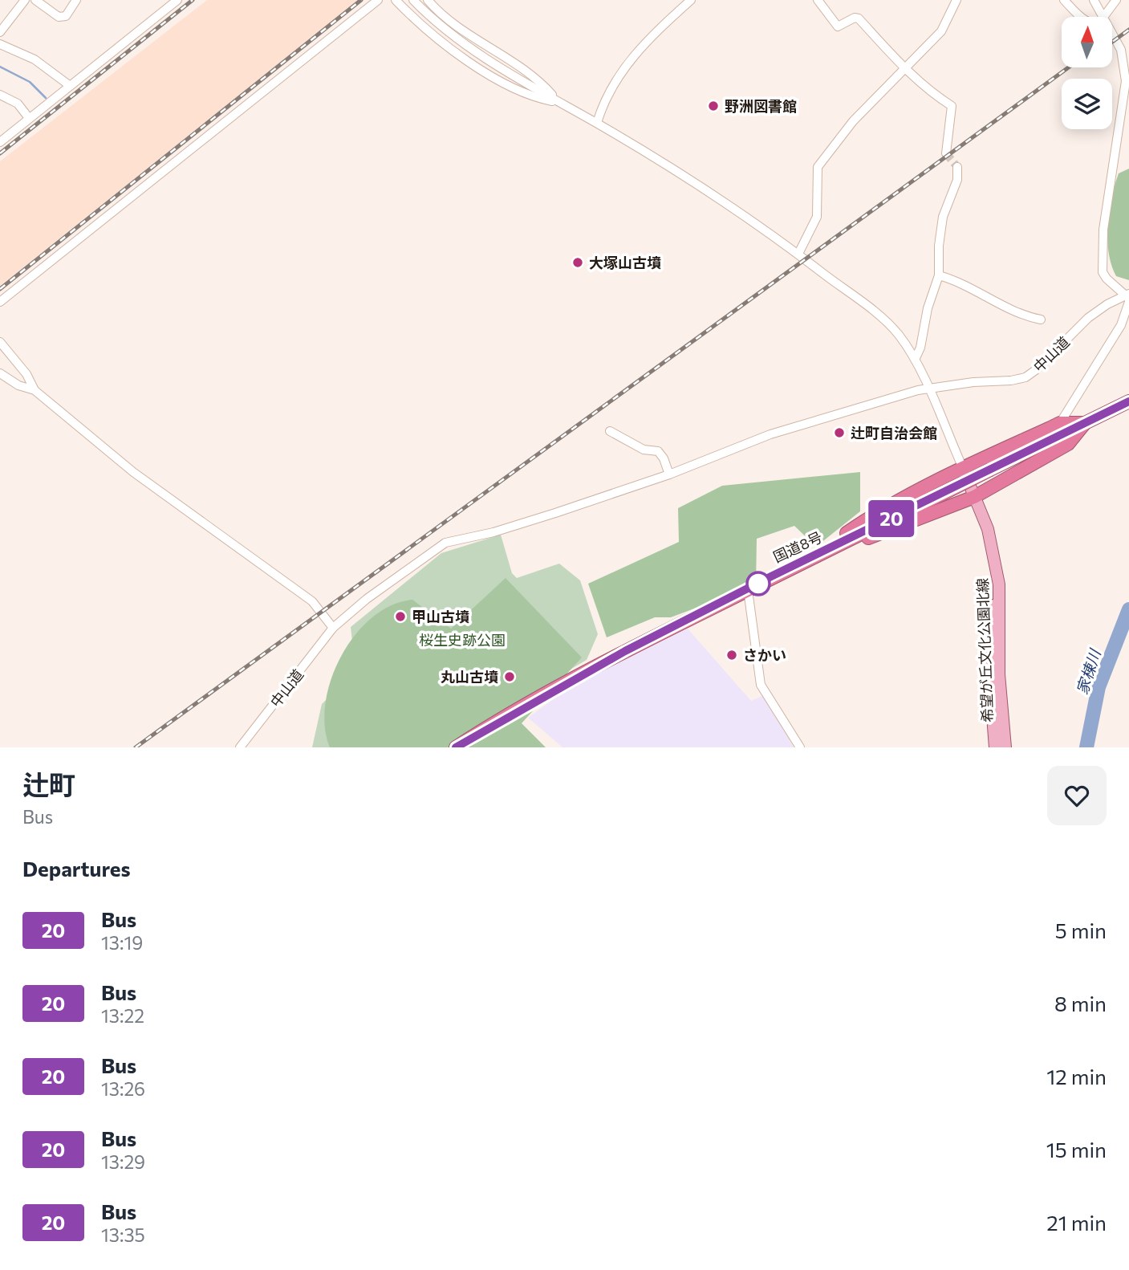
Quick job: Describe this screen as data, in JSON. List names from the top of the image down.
{
  "streets": {
    "highway": ["国道8号"],
    "main road": ["希望が丘文化公園北線"],
    "street": ["中山道"]
  },
  "water": ["家棟川"],
  "parks": ["桜生史跡公園"],
  "places": [
    "野洲図書館",
    "大塚山古墳",
    "辻町自治会館",
    "甲山古墳",
    "さかい",
    "丸山古墳"
  ],
  "lines": ["bus line 20"],
  "north": "top",
  "page": {
    "on_map": "20",
    "heading": [
      ["辻町", "Bus"],
      "Departures"
    ],
    "list": [
      {
        "mark": "20",
        "name": "Bus",
        "note": "13:19",
        "value": "5 min"
      },
      {
        "mark": "20",
        "name": "Bus",
        "note": "13:22",
        "value": "8 min"
      },
      {
        "mark": "20",
        "name": "Bus",
        "note": "13:26",
        "value": "12 min"
      },
      {
        "mark": "20",
        "name": "Bus",
        "note": "13:29",
        "value": "15 min"
      },
      {
        "mark": "20",
        "name": "Bus",
        "note": "13:35",
        "value": "21 min"
      }
    ]
  }
}
